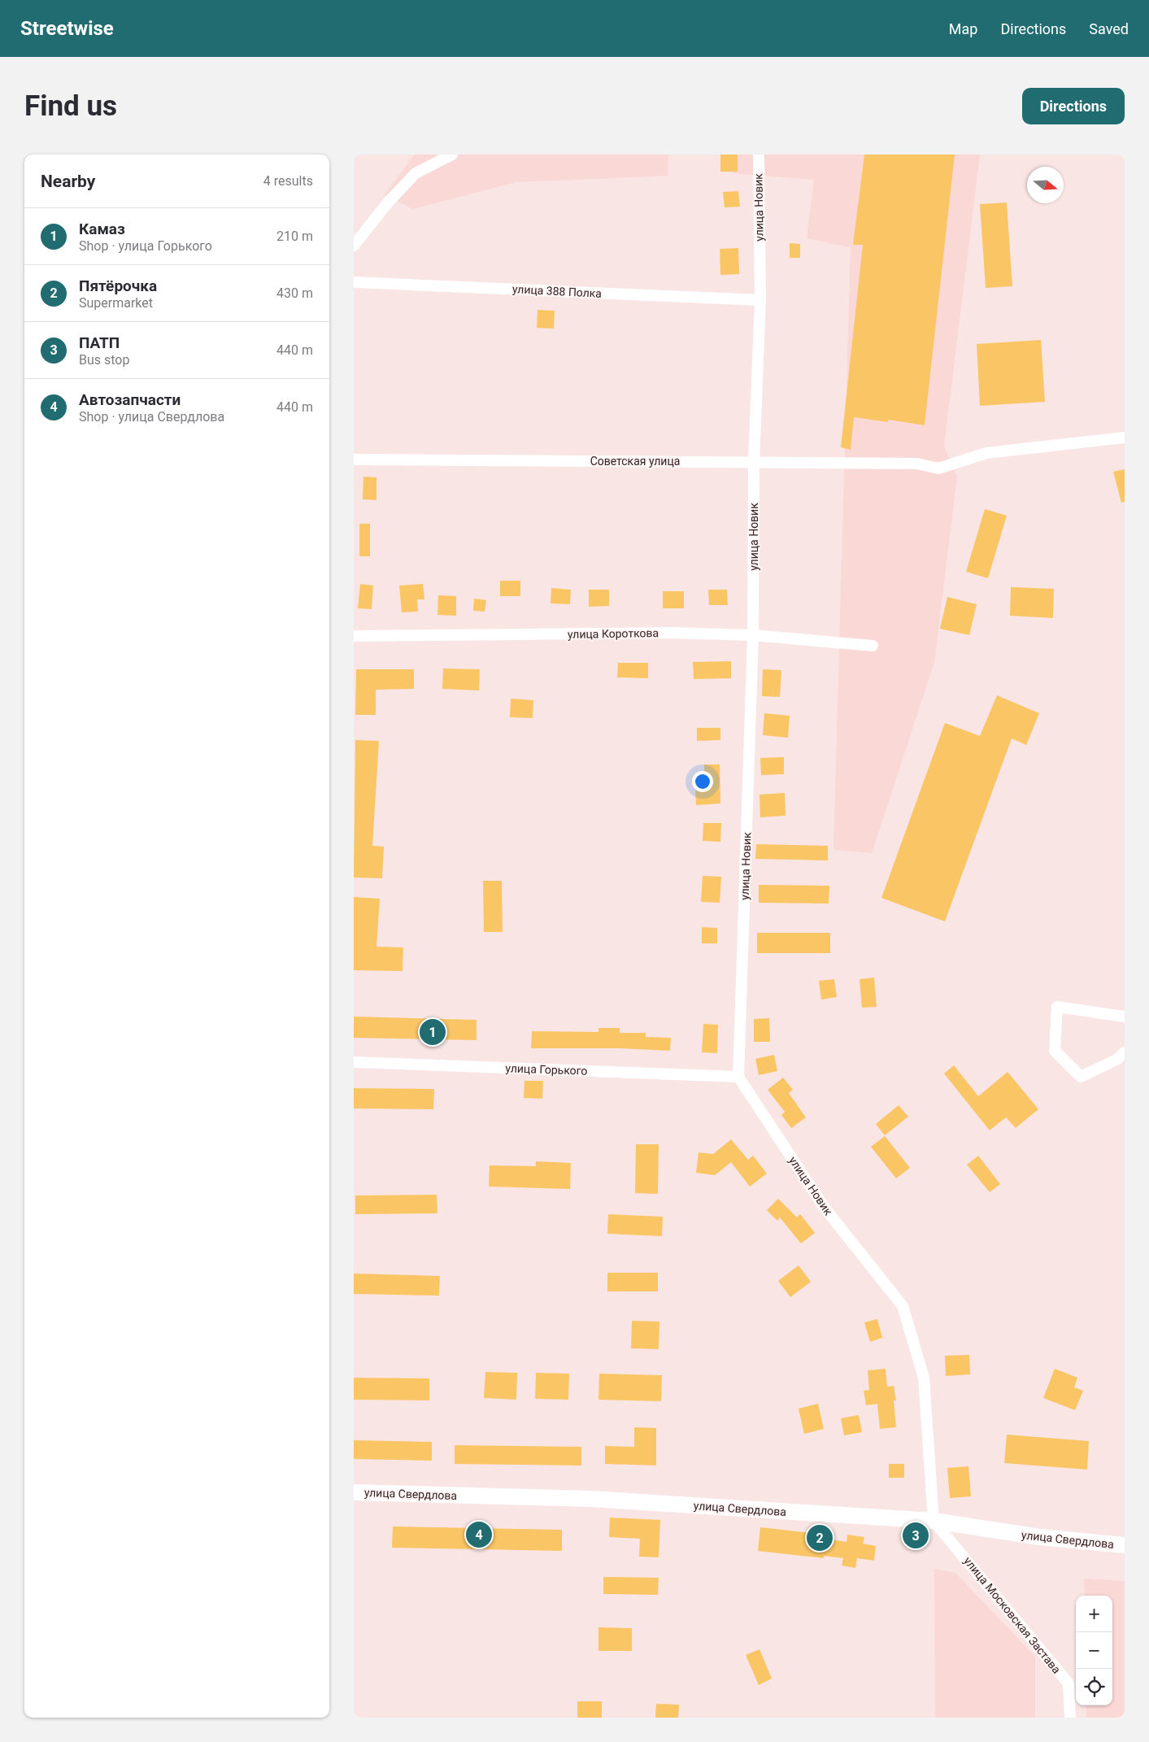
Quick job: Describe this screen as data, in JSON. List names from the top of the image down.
{
  "streets": {
    "main road": ["улица Свердлова"],
    "street": [
      "улица Новик",
      "улица 388 Полка",
      "Советская улица",
      "улица Короткова",
      "улица Горького",
      "улица Московская Застава"
    ]
  },
  "crossings": [
    ["улица Новик", "улица 388 Полка"],
    ["улица Новик", "Советская улица"],
    ["улица Новик", "улица Короткова"],
    ["улица Новик", "улица Горького"],
    ["улица Новик", "улица Свердлова"],
    ["улица Новик", "улица Московская Застава"],
    ["улица Свердлова", "улица Московская Застава"]
  ],
  "north": "right",
  "page": {
    "header": "Streetwise",
    "nav": ["Map", "Directions", "Saved"],
    "buttons": "Directions",
    "title": "Find us",
    "heading": ["Nearby", "4 results"],
    "list": [
      {
        "mark": "1",
        "name": "Камаз",
        "note": "Shop · улица Горького",
        "value": "210 m"
      },
      {
        "mark": "2",
        "name": "Пятёрочка",
        "note": "Supermarket",
        "value": "430 m"
      },
      {
        "mark": "3",
        "name": "ПАТП",
        "note": "Bus stop",
        "value": "440 m"
      },
      {
        "mark": "4",
        "name": "Автозапчасти",
        "note": "Shop · улица Свердлова",
        "value": "440 m"
      }
    ],
    "pins": [
      "1",
      "4",
      "3",
      "2"
    ],
    "map_buttons": ["+", "−"]
  }
}
